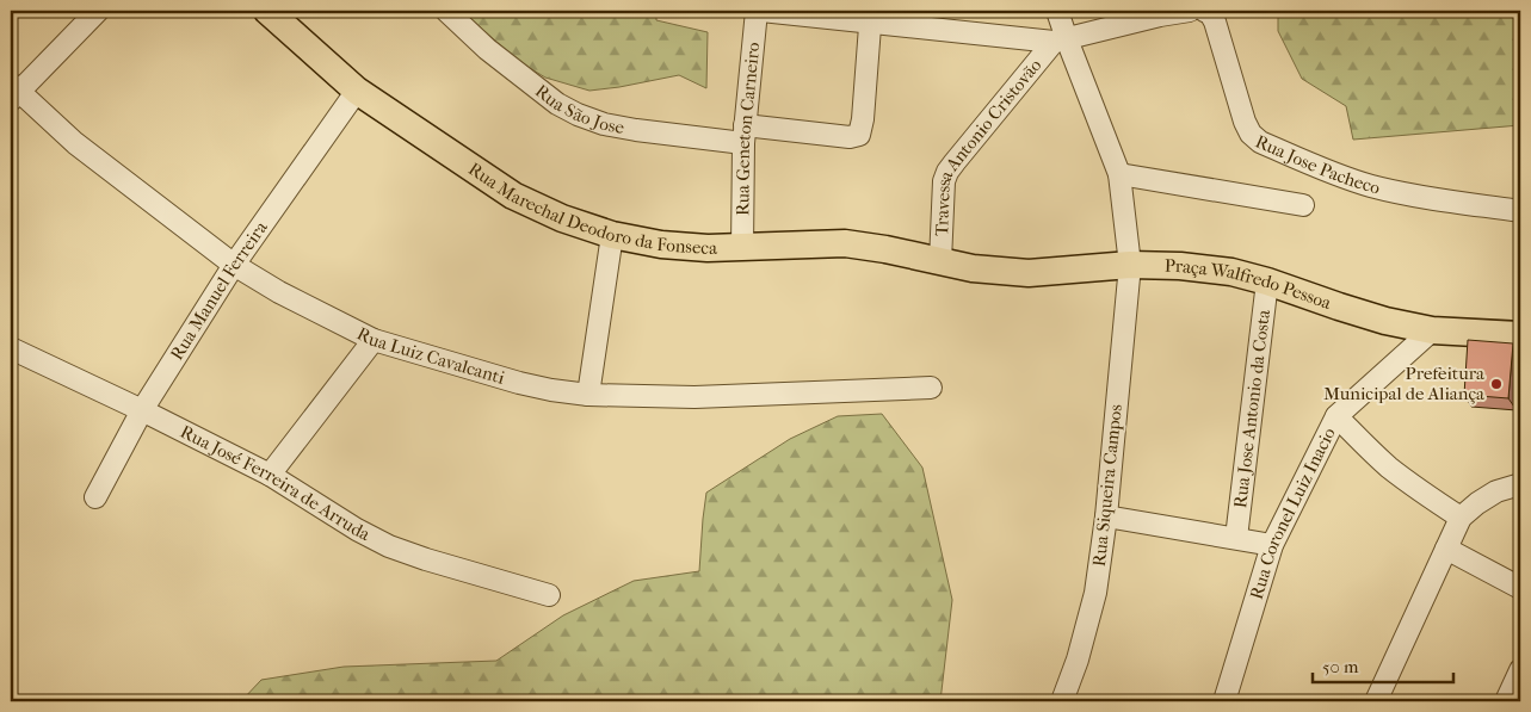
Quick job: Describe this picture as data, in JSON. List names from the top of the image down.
{
  "streets": {
    "main road": ["Rua Marechal Deodoro da Fonseca", "Praça Walfredo Pessoa"],
    "street": [
      "Rua São Jose",
      "Rua Geneton Carneiro",
      "Travessa Antonio Cristovão",
      "Rua Jose Pacheco",
      "Rua Manuel Ferreira",
      "Rua Luiz Cavalcanti",
      "Rua Jose Antonio da Costa",
      "Rua José Ferreira de Arruda",
      "Rua Siqueira Campos",
      "Rua Coronel Luiz Inacio"
    ]
  },
  "crossings": [
    ["Rua São Jose", "Rua Geneton Carneiro"],
    ["Rua Geneton Carneiro", "Rua Marechal Deodoro da Fonseca"],
    ["Travessa Antonio Cristovão", "Rua Marechal Deodoro da Fonseca"],
    ["Travessa Antonio Cristovão", "Rua Siqueira Campos"],
    ["Rua Marechal Deodoro da Fonseca", "Praça Walfredo Pessoa"],
    ["Rua Marechal Deodoro da Fonseca", "Rua Manuel Ferreira"],
    ["Praça Walfredo Pessoa", "Rua Jose Antonio da Costa"],
    ["Praça Walfredo Pessoa", "Rua Siqueira Campos"],
    ["Praça Walfredo Pessoa", "Rua Coronel Luiz Inacio"],
    ["Rua Manuel Ferreira", "Rua Luiz Cavalcanti"],
    ["Rua Manuel Ferreira", "Rua José Ferreira de Arruda"]
  ],
  "places": ["Prefeitura Municipal de Aliança"],
  "scale_bar": "50 m"
}
